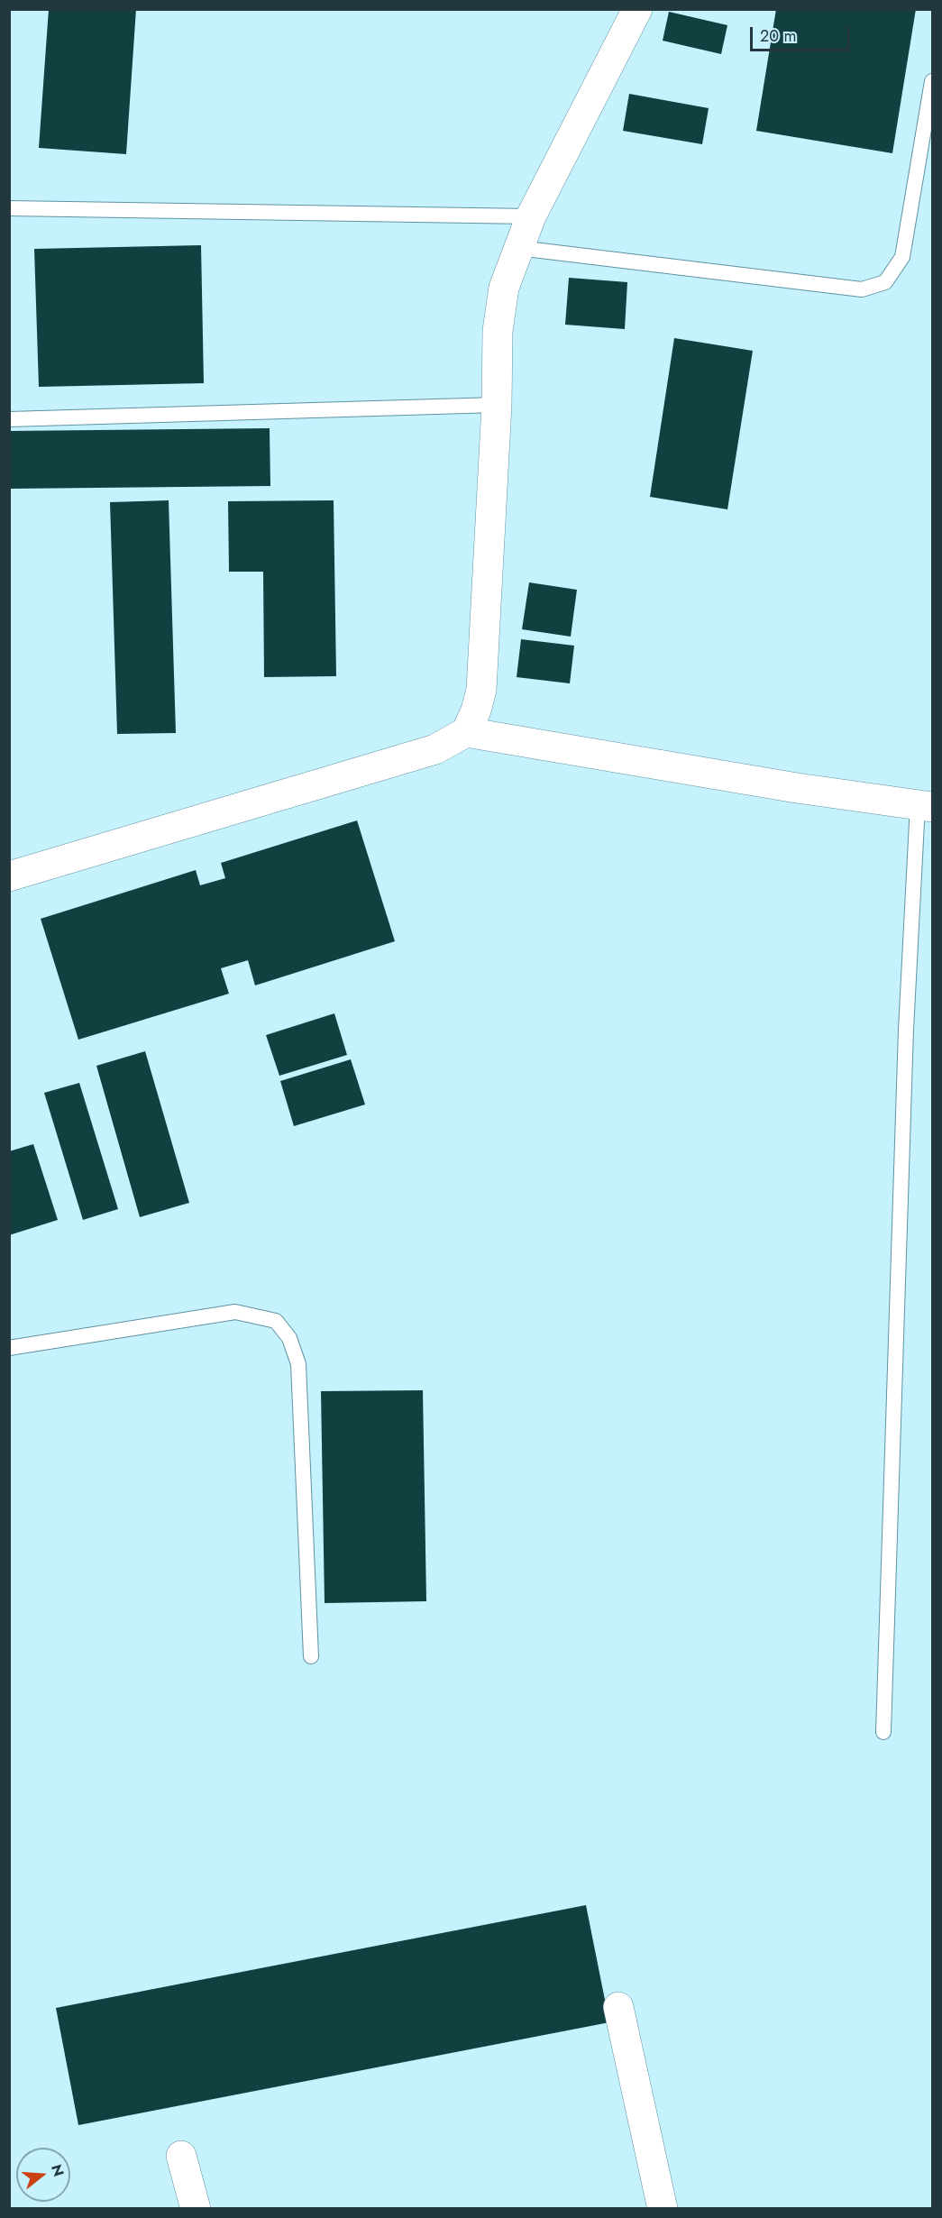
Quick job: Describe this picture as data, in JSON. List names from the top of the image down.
{
  "scale_bar": "20 m",
  "north": "right"
}
